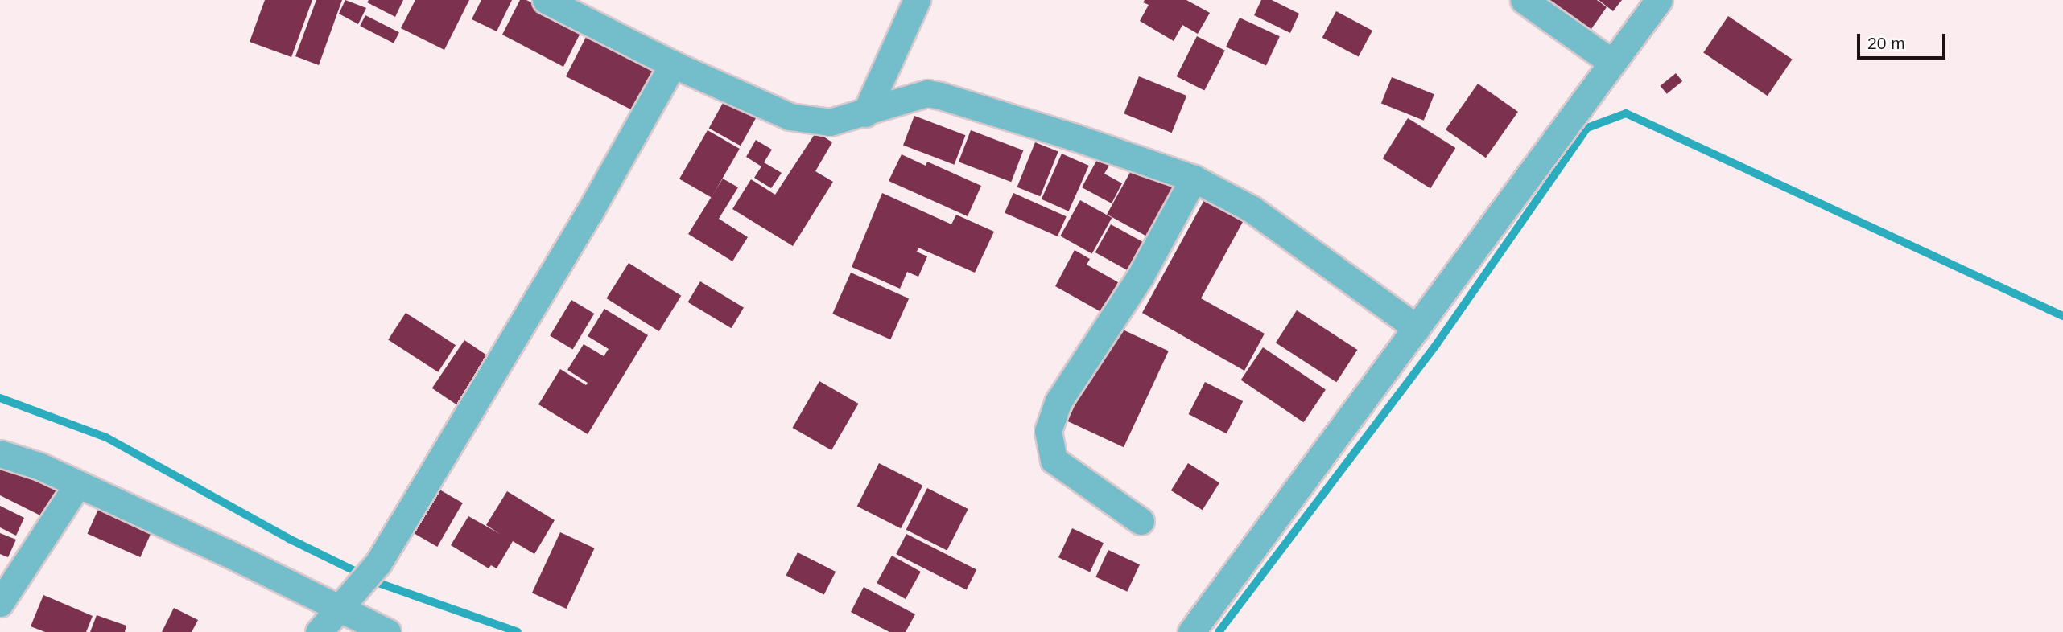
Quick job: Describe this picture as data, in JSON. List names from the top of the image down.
{
  "scale_bar": "20 m"
}
